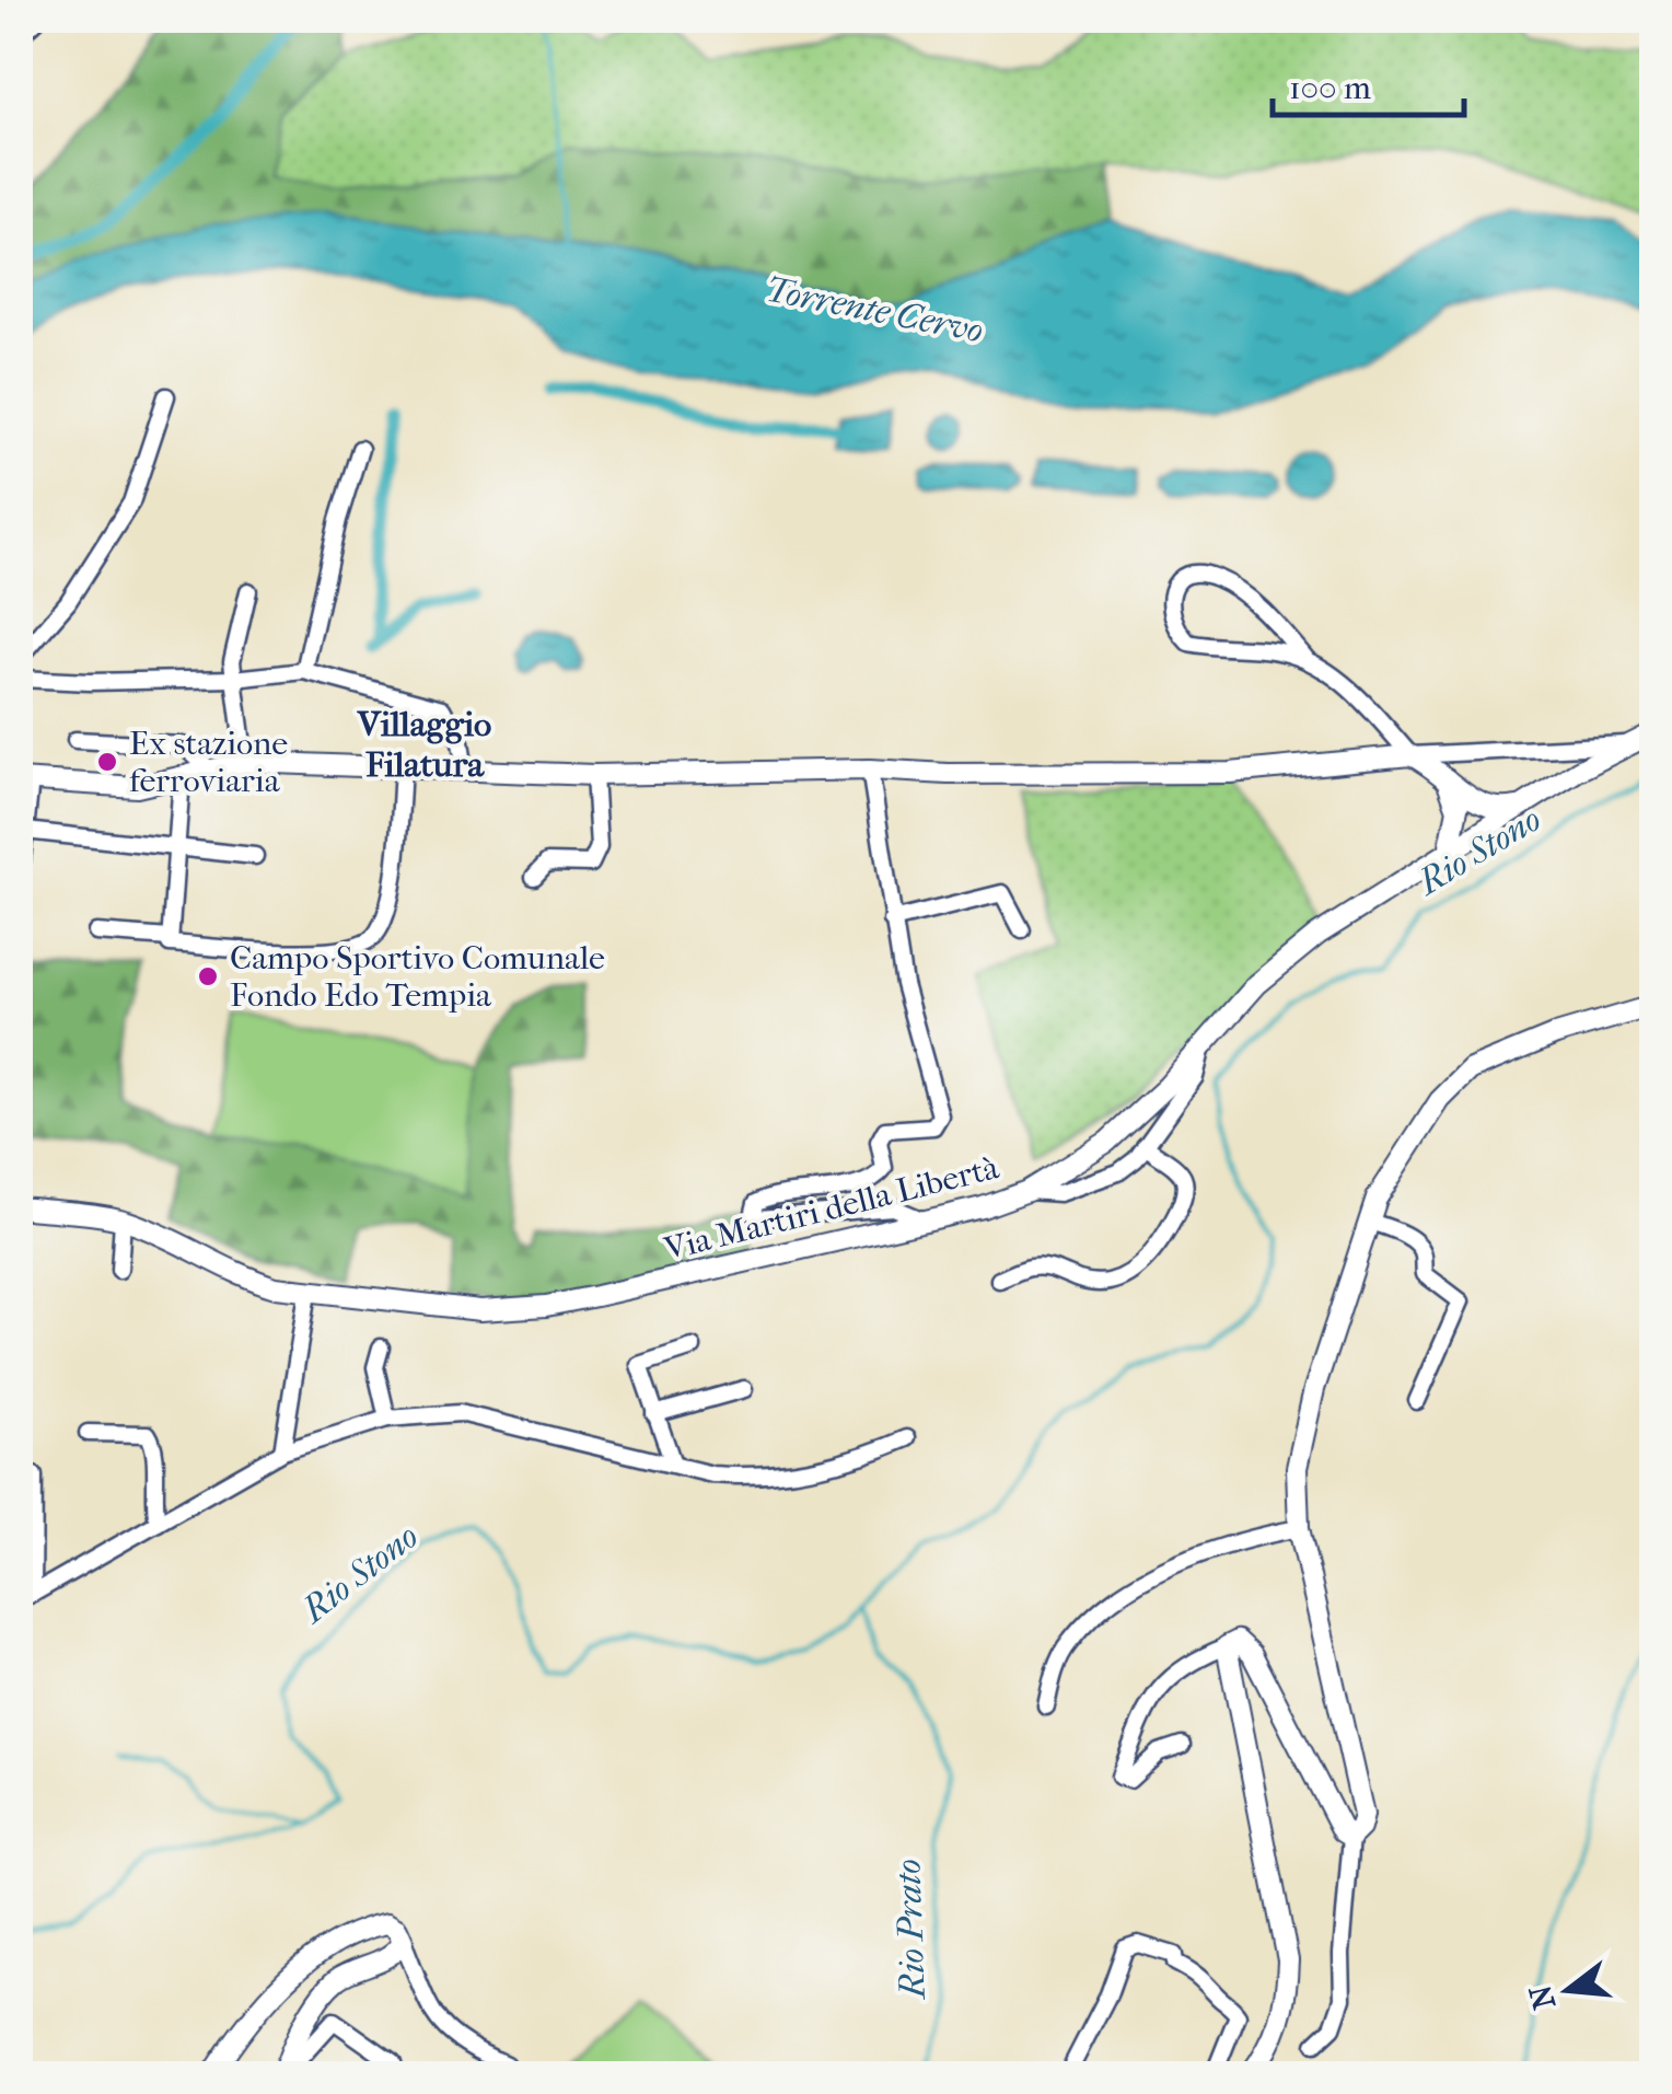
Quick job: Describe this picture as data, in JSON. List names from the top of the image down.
{
  "streets": {
    "street": ["Via Martiri della Libertà"]
  },
  "districts": ["Villaggio Filatura"],
  "water": ["Torrente Cervo", "Rio Stono", "Rio Prato"],
  "places": ["Ex stazione ferroviaria", "Campo Sportivo Comunale Fondo Edo Tempia"],
  "scale_bar": "100 m",
  "north": "left"
}
